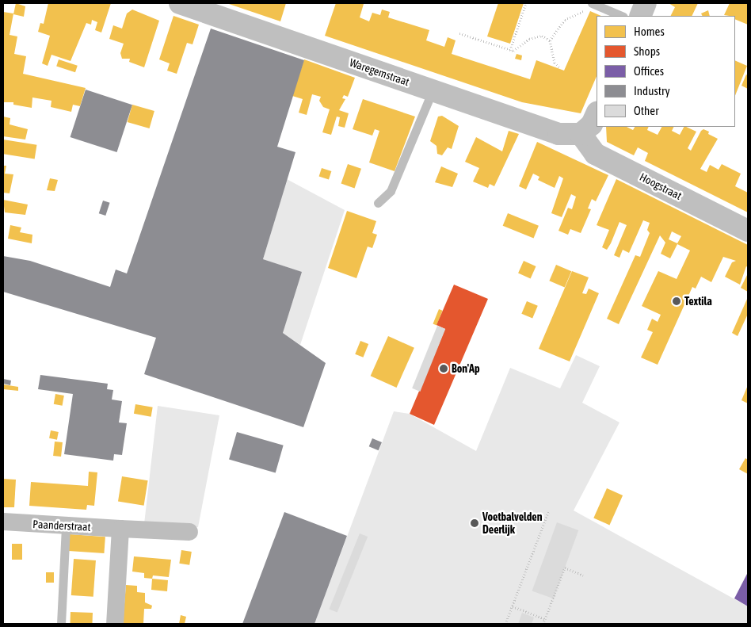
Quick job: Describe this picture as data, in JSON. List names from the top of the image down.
{
  "streets": {
    "street": ["Waregemstraat", "Hoogstraat", "Paanderstraat"]
  },
  "crossings": [
    ["Waregemstraat", "Hoogstraat"]
  ],
  "places": ["Textila", "Bon'Ap", "Voetbalvelden Deerlijk"],
  "legend": [
    "Homes",
    "Shops",
    "Offices",
    "Industry",
    "Other"
  ]
}
